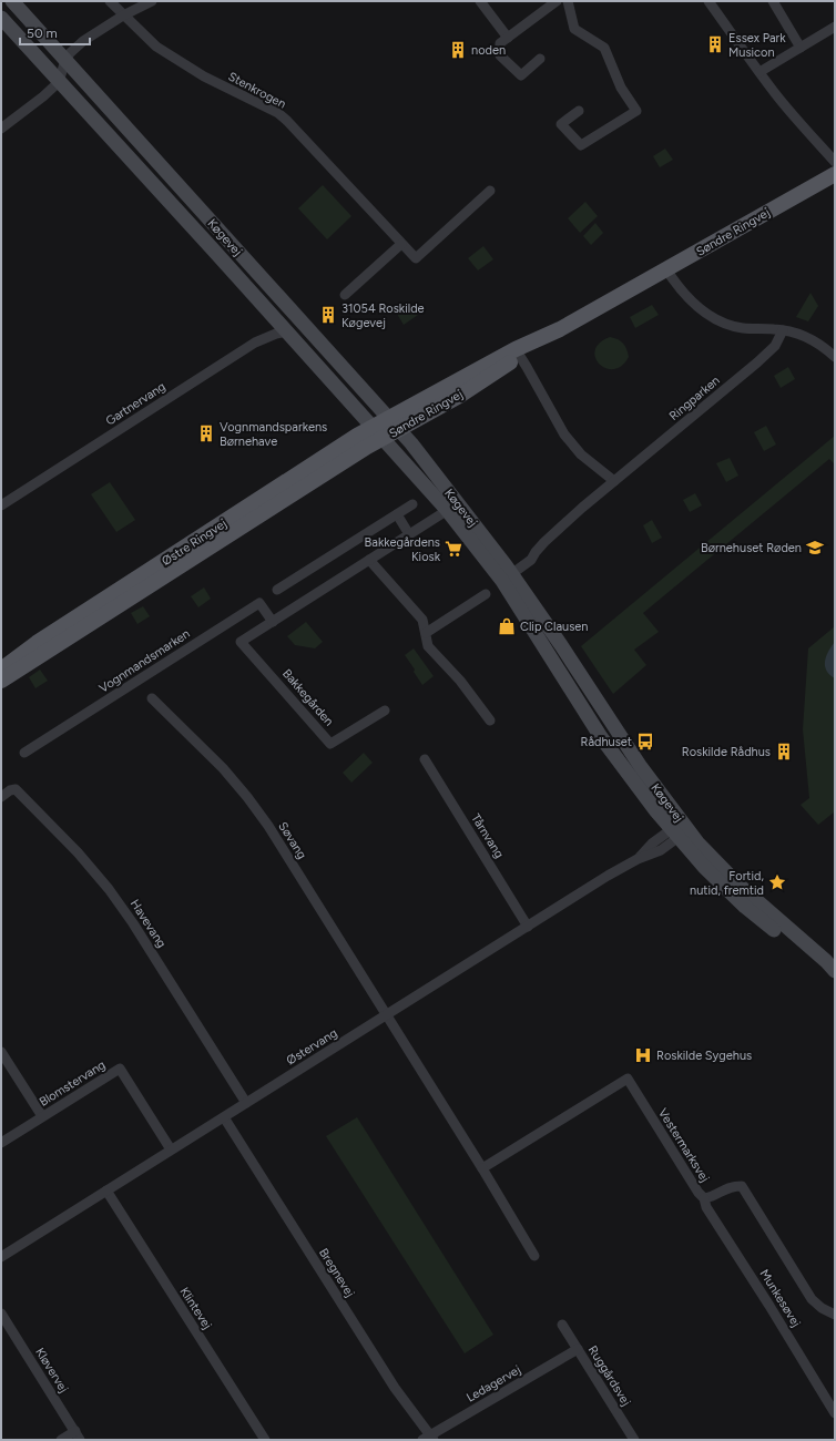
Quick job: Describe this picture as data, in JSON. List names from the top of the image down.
{
  "streets": {
    "main road": ["Søndre Ringvej", "Østre Ringvej"],
    "street": [
      "Stenkrogen",
      "Køgevej",
      "Ringparken",
      "Gartnervang",
      "Vognmandsmarken",
      "Bakkegården",
      "Tårnvang",
      "Søvang",
      "Havevang",
      "Østervang",
      "Blomstervang",
      "Vestermarksvej",
      "Bregnevej",
      "Munkesøvej",
      "Klintevej",
      "Kløvervej",
      "Ruggårdsvej",
      "Ledagervej"
    ]
  },
  "crossings": [
    ["Søndre Ringvej", "Køgevej"],
    ["Søndre Ringvej", "Østre Ringvej"],
    ["Køgevej", "Ringparken"],
    ["Køgevej", "Gartnervang"],
    ["Køgevej", "Østre Ringvej"],
    ["Køgevej", "Østervang"],
    ["Vognmandsmarken", "Bakkegården"],
    ["Tårnvang", "Østervang"],
    ["Søvang", "Østervang"],
    ["Havevang", "Østervang"],
    ["Østervang", "Blomstervang"],
    ["Østervang", "Bregnevej"],
    ["Østervang", "Klintevej"],
    ["Vestermarksvej", "Munkesøvej"],
    ["Bregnevej", "Ledagervej"],
    ["Ruggårdsvej", "Ledagervej"]
  ],
  "places": {
    "building": [
      "Essex Park Musicon",
      "noden",
      "31054 Roskilde Køgevej",
      "Vognmandsparkens Børnehave",
      "Roskilde Rådhus"
    ],
    "school or university": ["Børnehuset Røden"],
    "supermarket": ["Bakkegårdens Kiosk"],
    "shop": ["Clip Clausen"],
    "bus stop": ["Rådhuset"],
    "place": ["Fortid, nutid, fremtid"],
    "hospital": ["Roskilde Sygehus"]
  },
  "scale_bar": "50 m"
}
